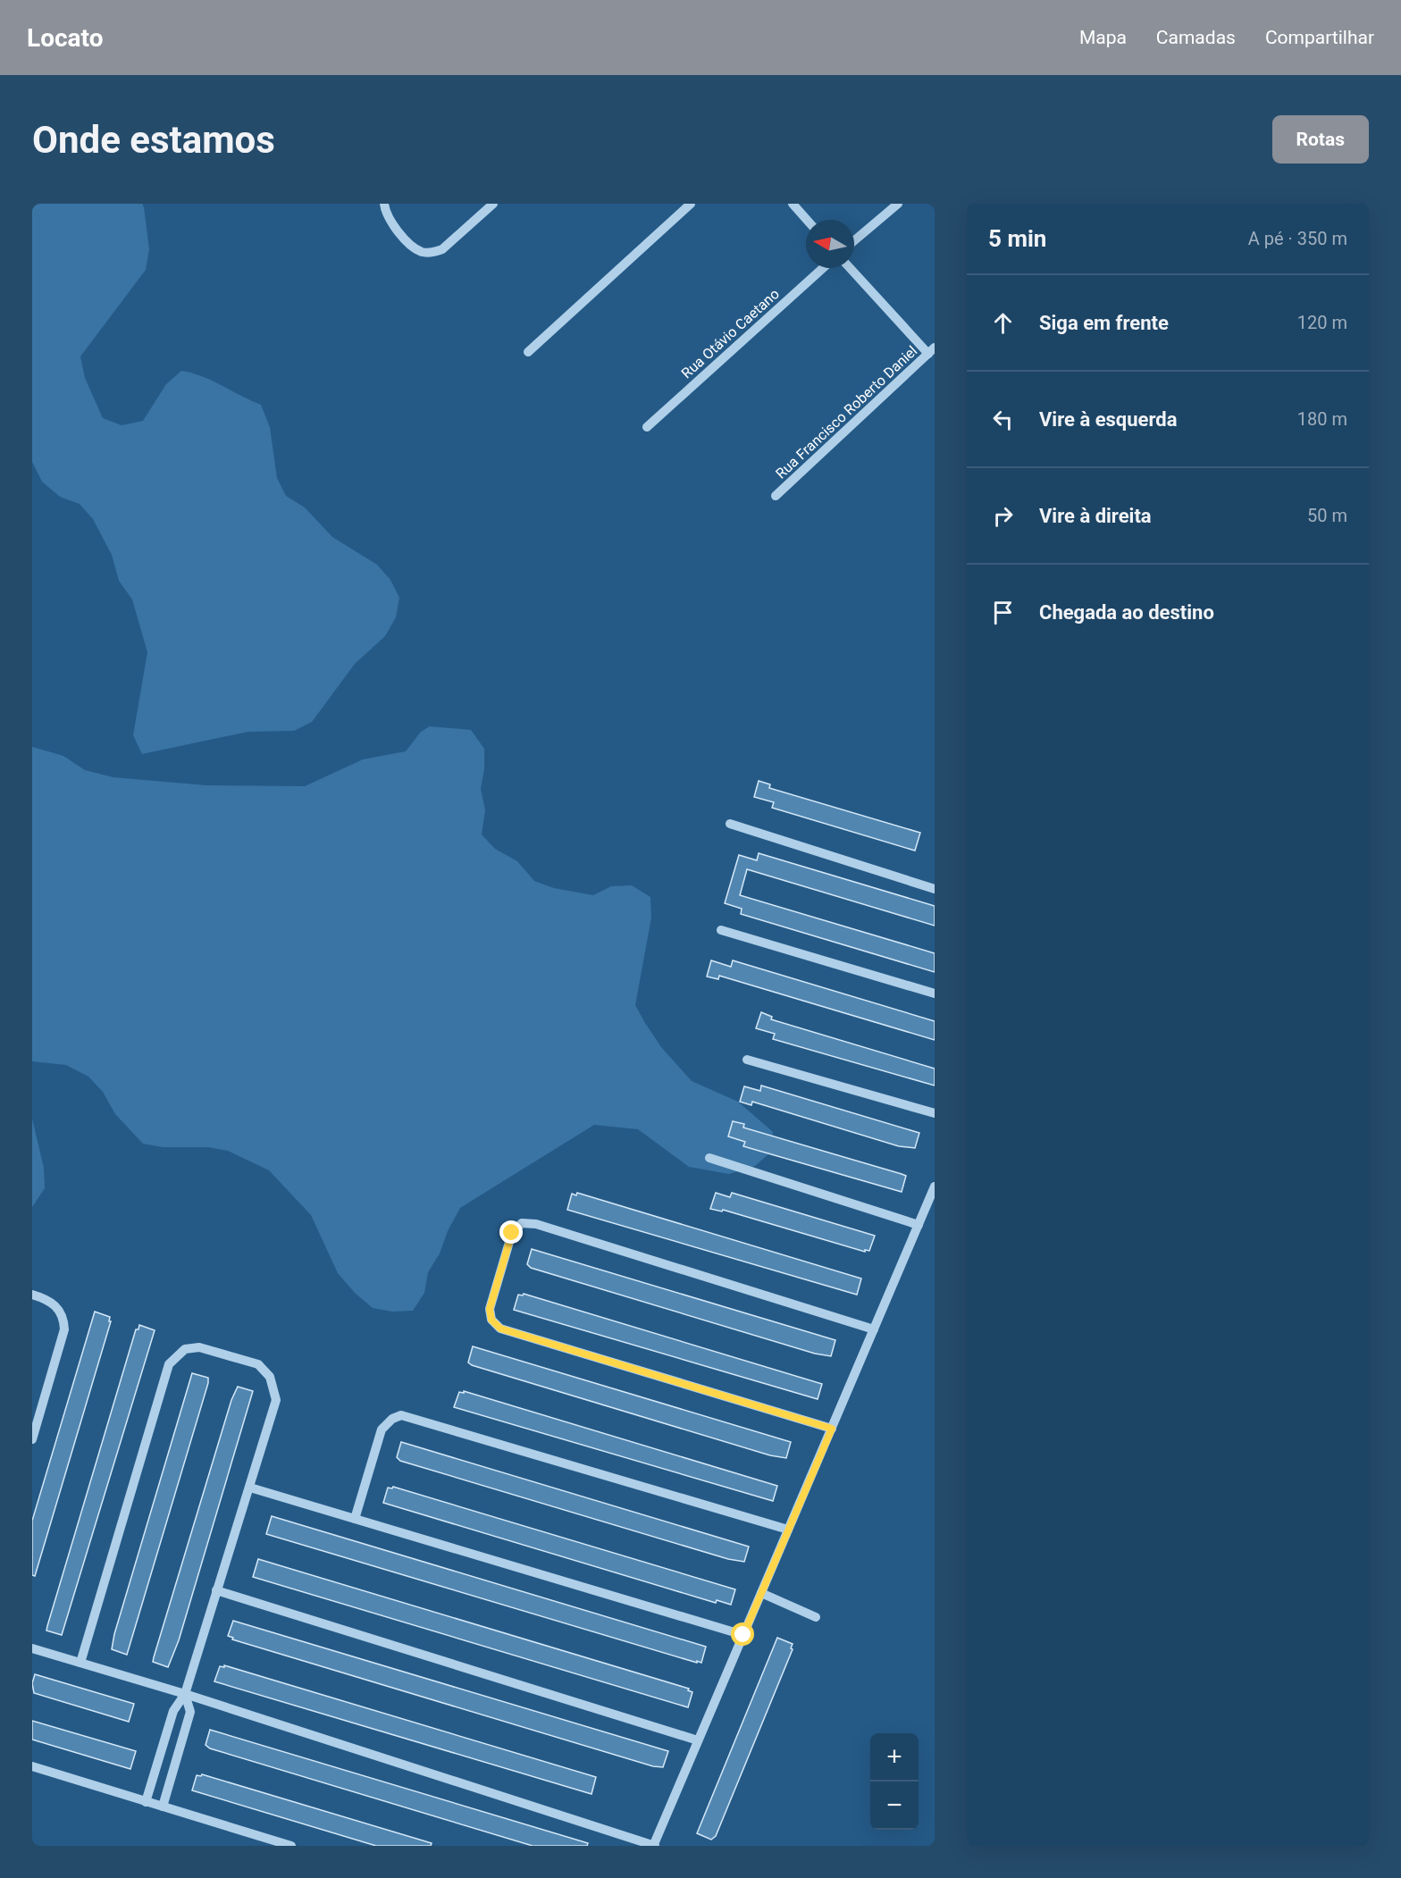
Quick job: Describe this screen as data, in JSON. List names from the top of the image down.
{
  "streets": {
    "street": ["Rua Otávio Caetano", "Rua Francisco Roberto Daniel"]
  },
  "north": "left",
  "page": {
    "header": "Locato",
    "nav": ["Mapa", "Camadas", "Compartilhar"],
    "buttons": "Rotas",
    "title": "Onde estamos",
    "heading": ["5 min", "A pé · 350 m"],
    "list": [
      ["Siga em frente", "120 m"],
      ["Vire à esquerda", "180 m"],
      ["Vire à direita", "50 m"],
      "Chegada ao destino"
    ],
    "map_buttons": ["+", "−"]
  }
}
